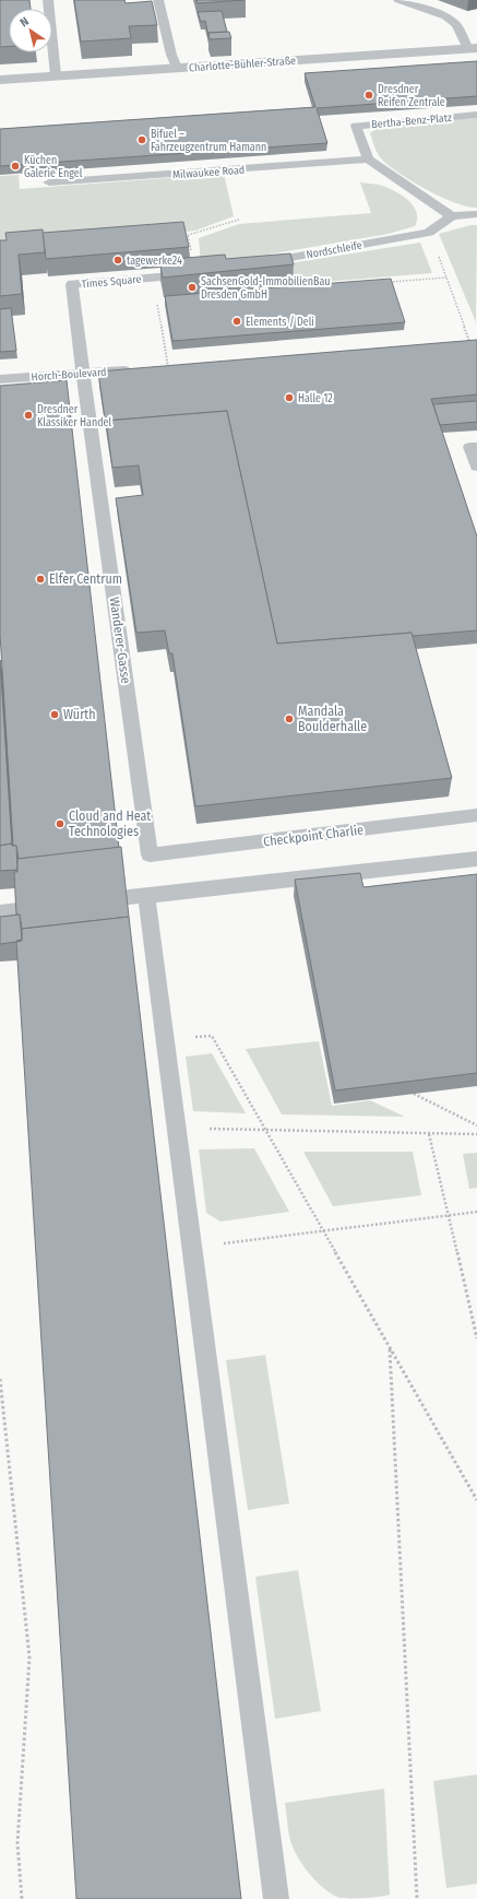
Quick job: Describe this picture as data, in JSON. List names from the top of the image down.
{
  "streets": {
    "street": ["Charlotte-Bühler-Straße"],
    "lane": [
      "Bertha-Benz-Platz",
      "Milwaukee Road",
      "Nordschleife",
      "Times Square",
      "Horch-Boulevard",
      "Wanderer-Gasse",
      "Checkpoint Charlie"
    ]
  },
  "crossings": [
    ["Bertha-Benz-Platz", "Milwaukee Road"],
    ["Times Square", "Horch-Boulevard"],
    ["Times Square", "Wanderer-Gasse"],
    ["Horch-Boulevard", "Wanderer-Gasse"],
    ["Wanderer-Gasse", "Checkpoint Charlie"]
  ],
  "places": [
    "Dresdner Reifen Zentrale",
    "Bifuel – Fahrzeugzentrum Hamann",
    "Küchen Galerie Engel",
    "tagewerke24",
    "SachsenGold-ImmobilienBau Dresden GmbH",
    "Elements / Deli",
    "Halle 12",
    "Dresdner Klassiker Handel",
    "Elfer Centrum",
    "Würth",
    "Mandala Boulderhalle",
    "Cloud and Heat Technologies"
  ],
  "north": "top left"
}
